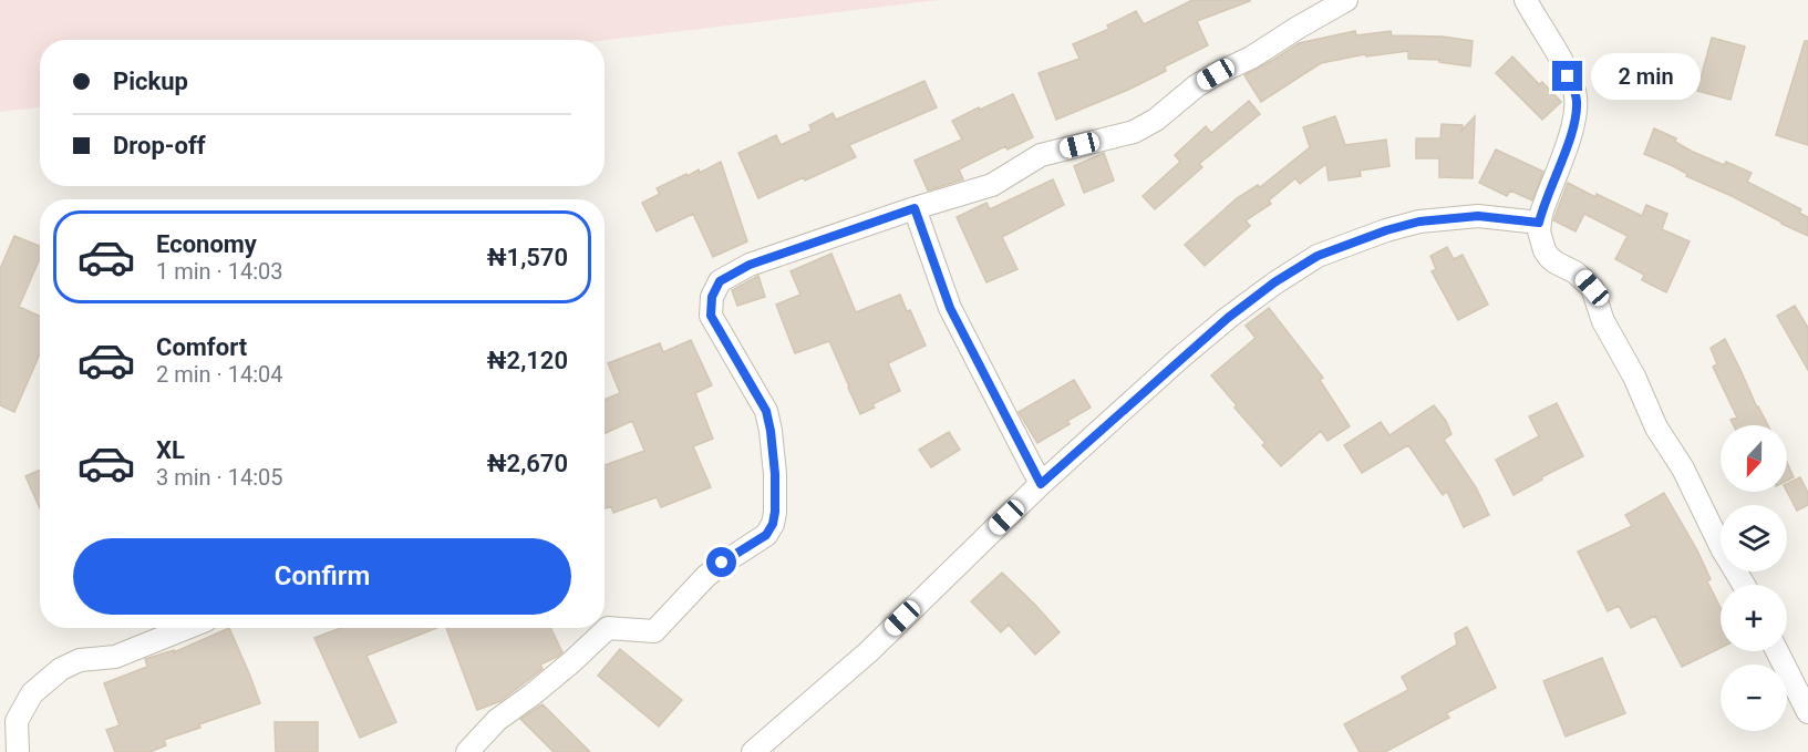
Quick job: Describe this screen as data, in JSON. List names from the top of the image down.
{
  "north": "bottom",
  "page": {
    "banner": ["Pickup", "Drop-off"],
    "bubble": "2 min",
    "list": [
      {
        "name": "Economy",
        "note": "1 min · 14:03",
        "value": "₦1,570"
      },
      {
        "name": "Comfort",
        "note": "2 min · 14:04",
        "value": "₦2,120"
      },
      {
        "name": "XL",
        "note": "3 min · 14:05",
        "value": "₦2,670"
      }
    ],
    "map_buttons": ["+", "−"],
    "buttons": "Confirm"
  }
}
